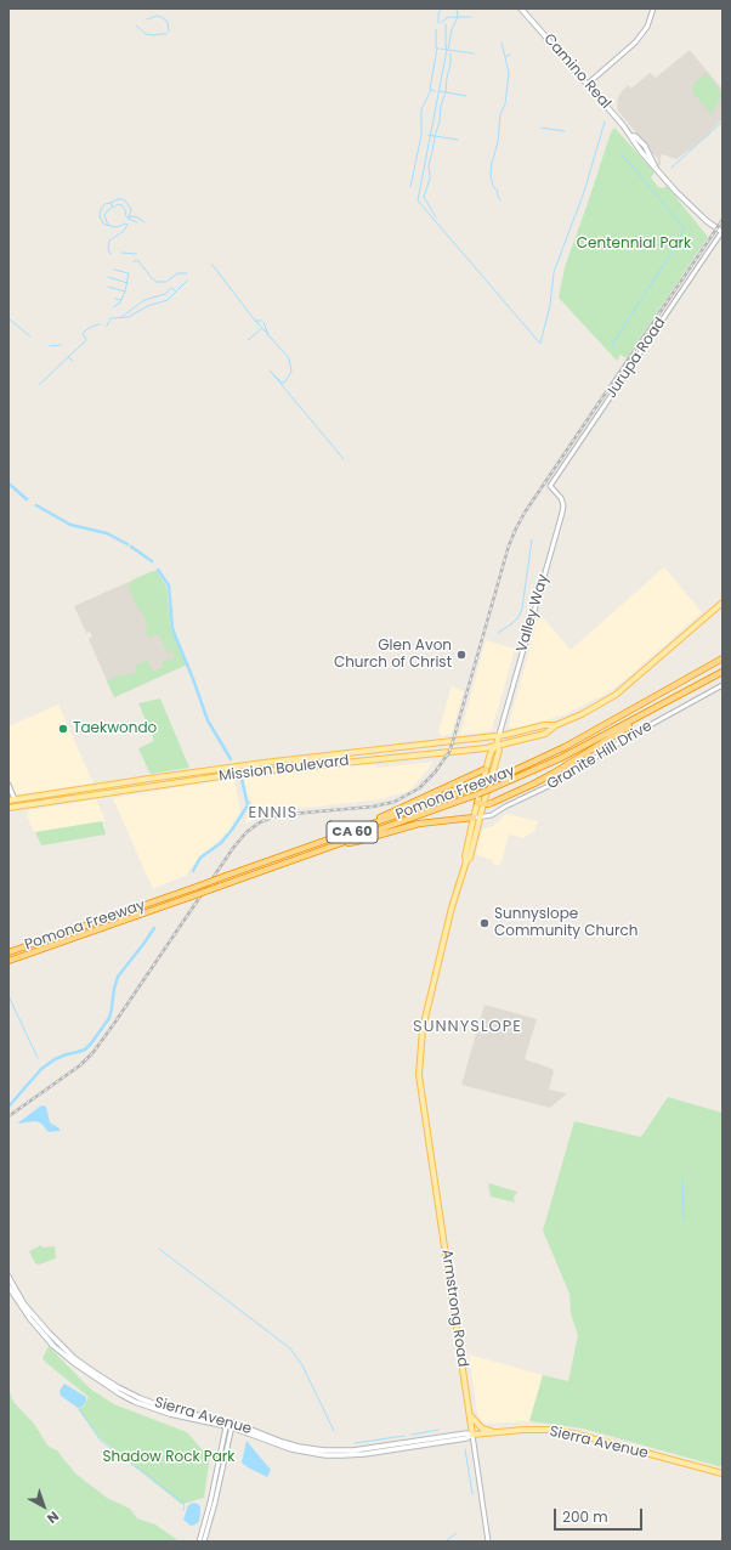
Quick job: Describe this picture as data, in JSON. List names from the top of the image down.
{
  "streets": {
    "highway": ["Pomona Freeway", "CA 60"],
    "main road": [
      "Camino Real",
      "Valley Way",
      "Mission Boulevard",
      "Armstrong Road",
      "Sierra Avenue"
    ],
    "street": ["Jurupa Road", "Granite Hill Drive"]
  },
  "crossings": [
    ["Camino Real", "Jurupa Road"],
    ["Jurupa Road", "Valley Way"],
    ["Valley Way", "Granite Hill Drive"],
    ["Valley Way", "Mission Boulevard"],
    ["Valley Way", "Armstrong Road"],
    ["Armstrong Road", "Sierra Avenue"]
  ],
  "districts": ["ENNIS", "SUNNYSLOPE"],
  "parks": ["Centennial Park", "Shadow Rock Park"],
  "places": ["Glen Avon Church of Christ", "Taekwondo", "Sunnyslope Community Church"],
  "scale_bar": "200 m",
  "north": "bottom right"
}
